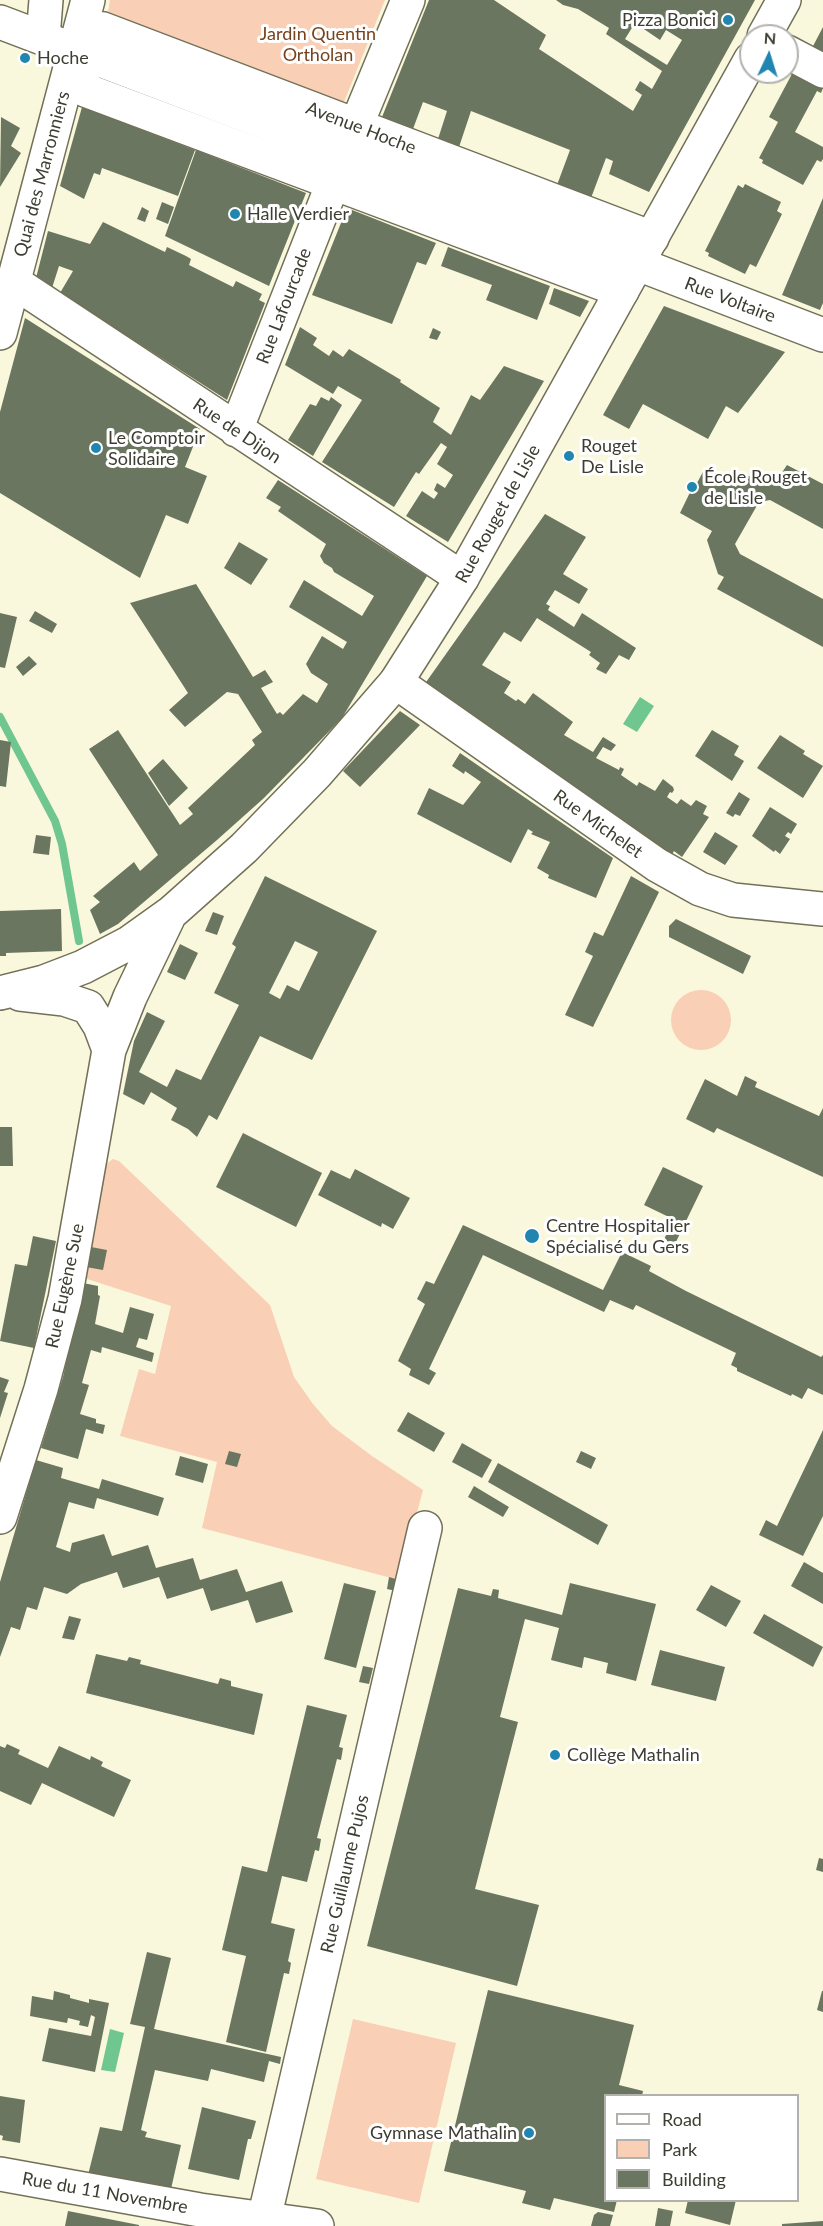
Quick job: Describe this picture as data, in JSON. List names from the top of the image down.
{
  "streets": {
    "street": [
      "Avenue Hoche",
      "Quai des Marronniers",
      "Rue Voltaire",
      "Rue Lafourcade",
      "Rue de Dijon",
      "Rue Rouget de Lisle",
      "Rue Michelet",
      "Rue Eugène Sue",
      "Rue Guillaume Pujos",
      "Rue du 11 Novembre"
    ]
  },
  "crossings": [
    ["Avenue Hoche", "Quai des Marronniers"],
    ["Avenue Hoche", "Rue Voltaire"],
    ["Avenue Hoche", "Rue Rouget de Lisle"],
    ["Quai des Marronniers", "Rue de Dijon"],
    ["Rue Voltaire", "Rue Rouget de Lisle"],
    ["Rue Lafourcade", "Rue de Dijon"],
    ["Rue de Dijon", "Rue Rouget de Lisle"],
    ["Rue Rouget de Lisle", "Rue Michelet"],
    ["Rue Rouget de Lisle", "Rue Eugène Sue"],
    ["Rue Guillaume Pujos", "Rue du 11 Novembre"]
  ],
  "parks": ["Jardin Quentin Ortholan"],
  "places": [
    "Pizza Bonici",
    "Hoche",
    "Halle Verdier",
    "Le Comptoir Solidaire",
    "Rouget De Lisle",
    "École Rouget de Lisle",
    "Centre Hospitalier Spécialisé du Gers",
    "Collège Mathalin",
    "Gymnase Mathalin"
  ],
  "legend": ["Road", "Park", "Building"],
  "north": "top"
}
